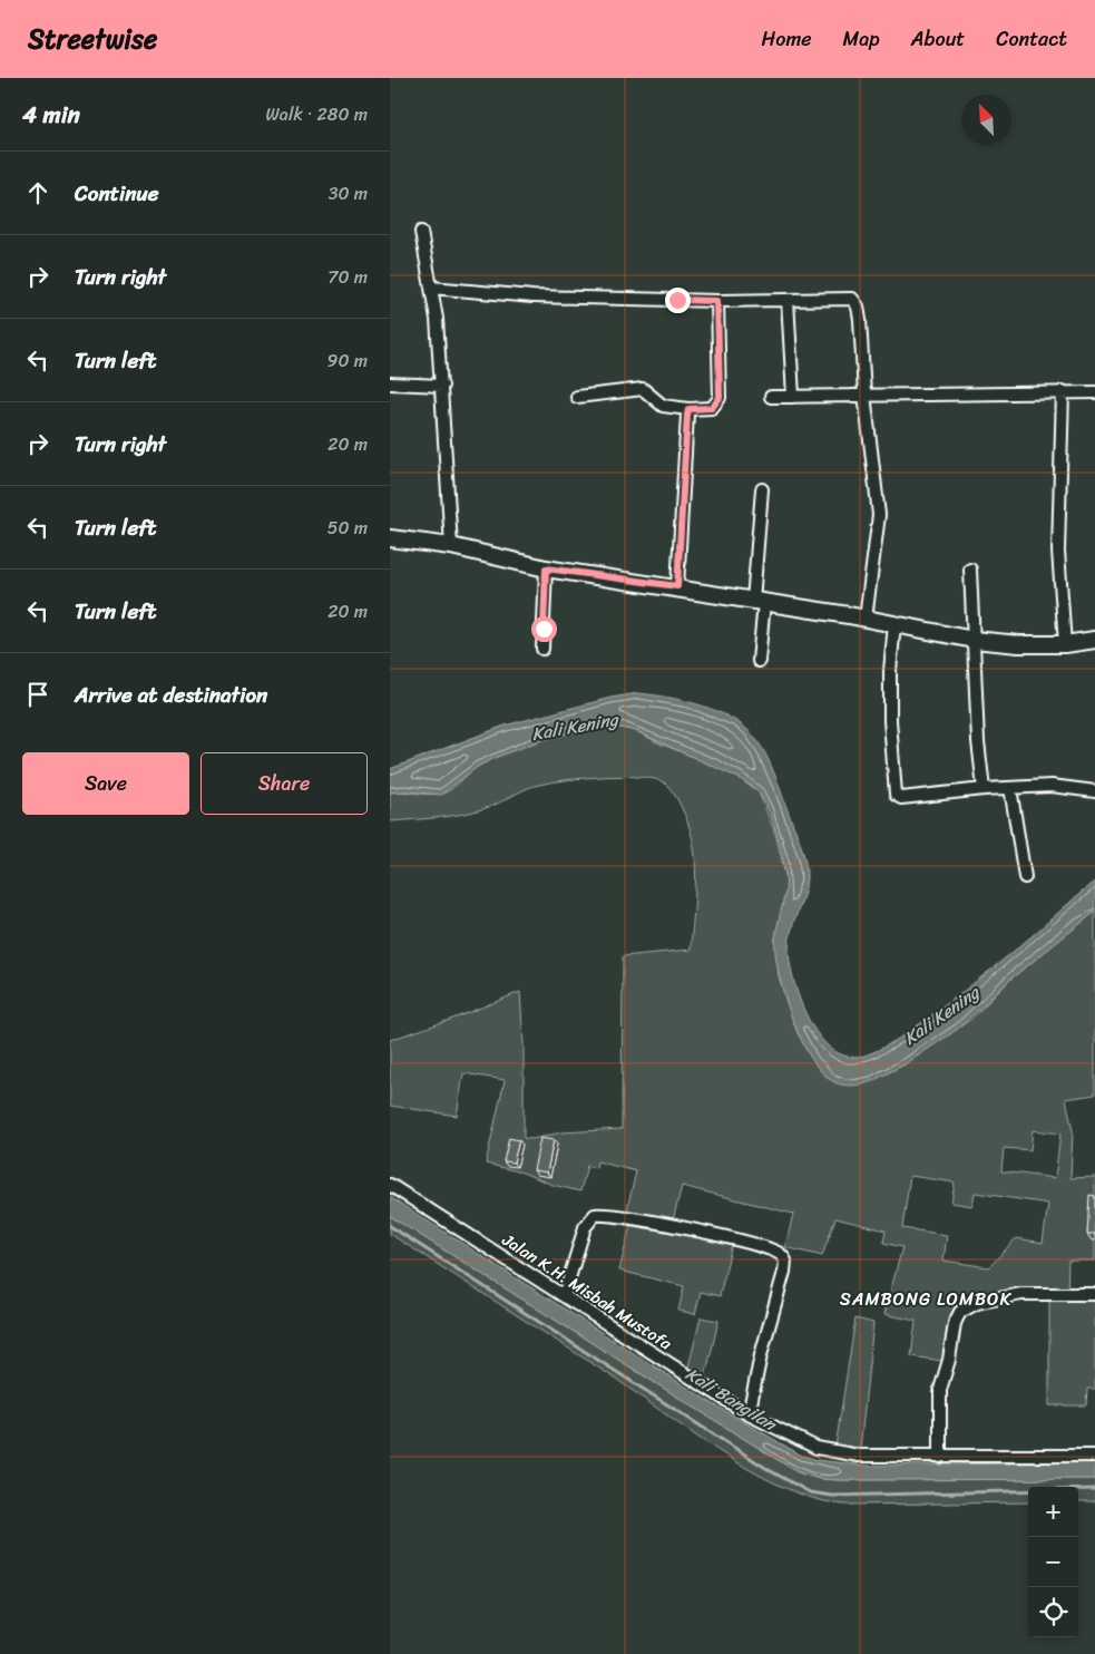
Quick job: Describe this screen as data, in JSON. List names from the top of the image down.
{
  "streets": {
    "street": ["Jalan K.H. Misbah Mustofa"]
  },
  "districts": ["SAMBONG LOMBOK"],
  "water": ["Kali Kening", "Kali Bangilan"],
  "north": "top left",
  "page": {
    "header": "Streetwise",
    "nav": [
      "Home",
      "Map",
      "About",
      "Contact"
    ],
    "heading": ["4 min", "Walk · 280 m"],
    "list": [
      ["Continue", "30 m"],
      ["Turn right", "70 m"],
      ["Turn left", "90 m"],
      ["Turn right", "20 m"],
      ["Turn left", "50 m"],
      ["Turn left", "20 m"],
      "Arrive at destination"
    ],
    "buttons": ["Save", "Share"],
    "map_buttons": ["+", "−"]
  }
}
